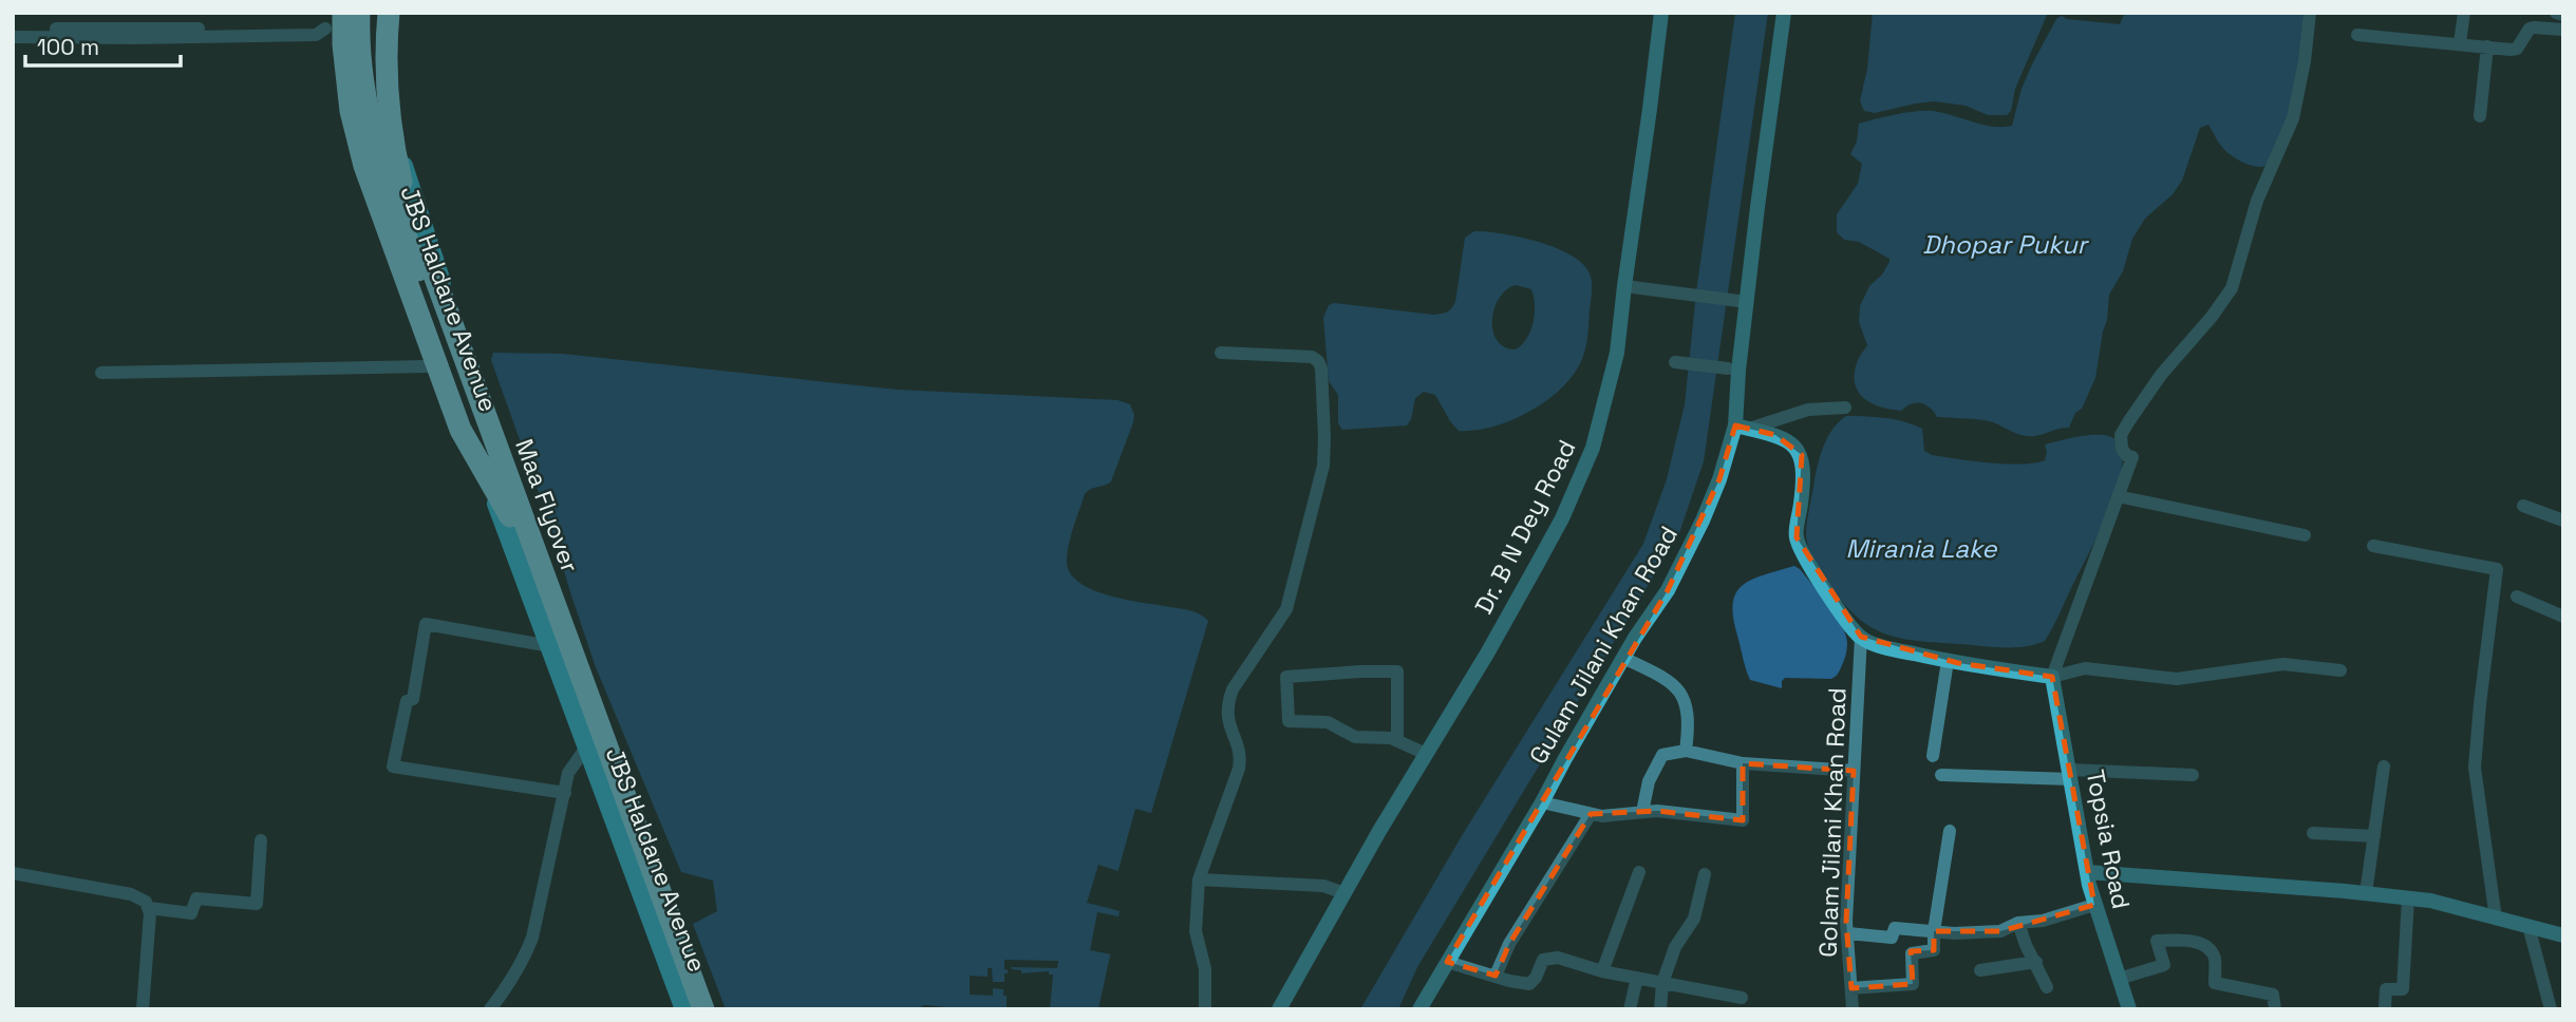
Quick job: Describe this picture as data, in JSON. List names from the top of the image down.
{
  "streets": {
    "highway": ["Maa Flyover"],
    "main road": ["JBS Haldane Avenue"],
    "street": [
      "Dr. B N Dey Road",
      "Gulam Jilani Khan Road",
      "Golam Jilani Khan Road",
      "Topsia Road"
    ]
  },
  "crossings": [
    ["JBS Haldane Avenue", "Maa Flyover"]
  ],
  "water": ["Dhopar Pukur", "Mirania Lake"],
  "scale_bar": "100 m"
}
